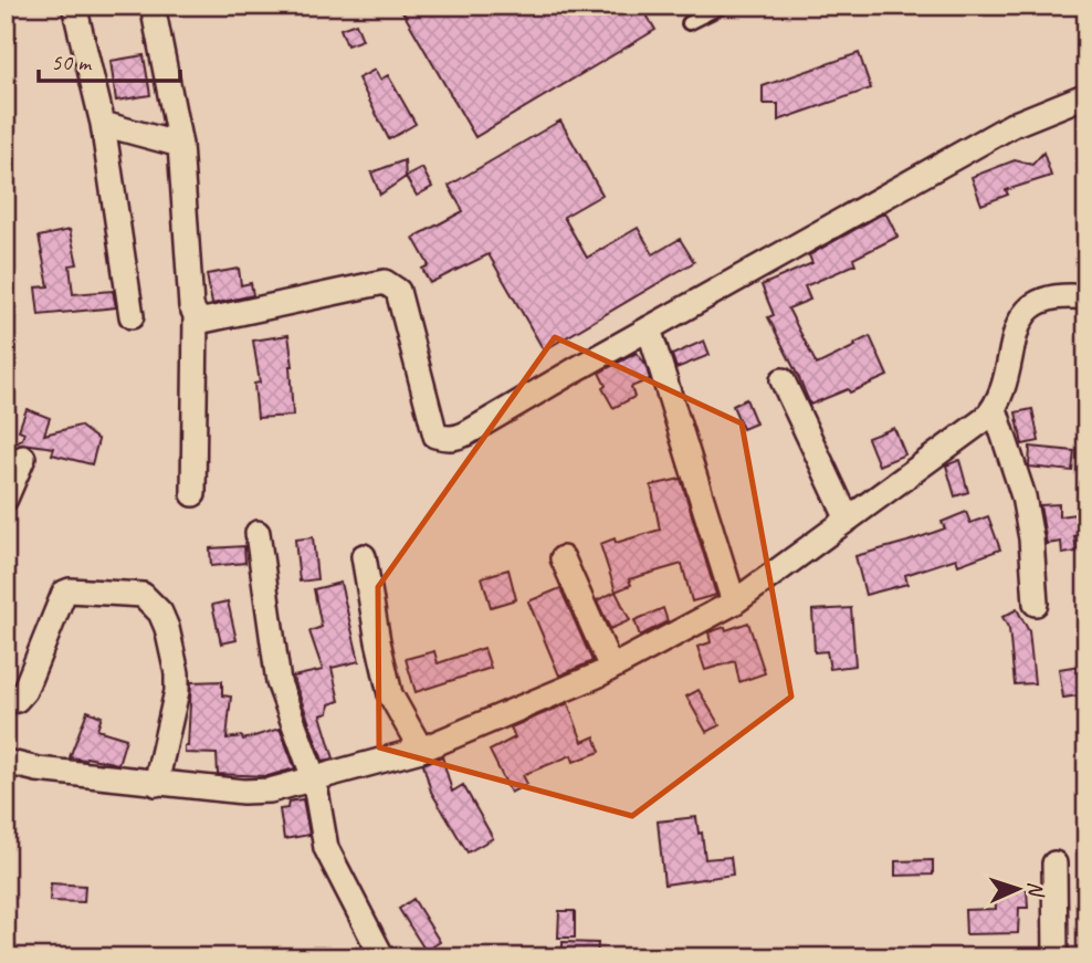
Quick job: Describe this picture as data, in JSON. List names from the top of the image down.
{
  "scale_bar": "50 m",
  "north": "right"
}
